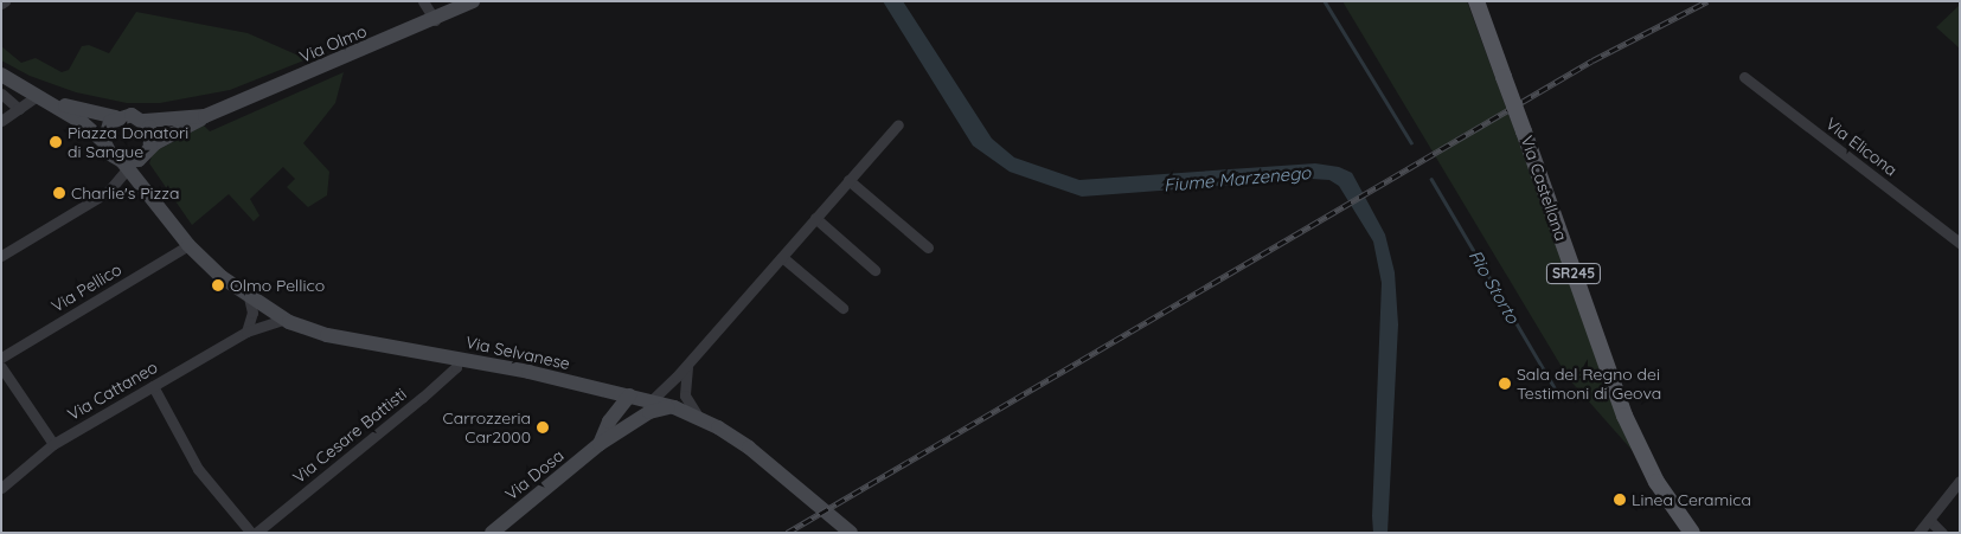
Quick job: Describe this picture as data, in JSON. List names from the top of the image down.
{
  "streets": {
    "main road": ["Via Castellana", "SR245"],
    "street": [
      "Via Olmo",
      "Via Elicona",
      "Via Pellico",
      "Via Selvanese",
      "Via Cattaneo",
      "Via Cesare Battisti",
      "Via Dosa"
    ]
  },
  "crossings": [
    ["Via Olmo", "Via Selvanese"],
    ["Via Pellico", "Via Selvanese"],
    ["Via Selvanese", "Via Cattaneo"],
    ["Via Selvanese", "Via Cesare Battisti"],
    ["Via Selvanese", "Via Dosa"],
    ["Via Cattaneo", "Via Cesare Battisti"]
  ],
  "water": ["Fiume Marzenego", "Rio Storto"],
  "places": [
    "Piazza Donatori di Sangue",
    "Charlie's Pizza",
    "Olmo Pellico",
    "Sala del Regno dei Testimoni di Geova",
    "Carrozzeria Car2000",
    "Linea Ceramica"
  ]
}
